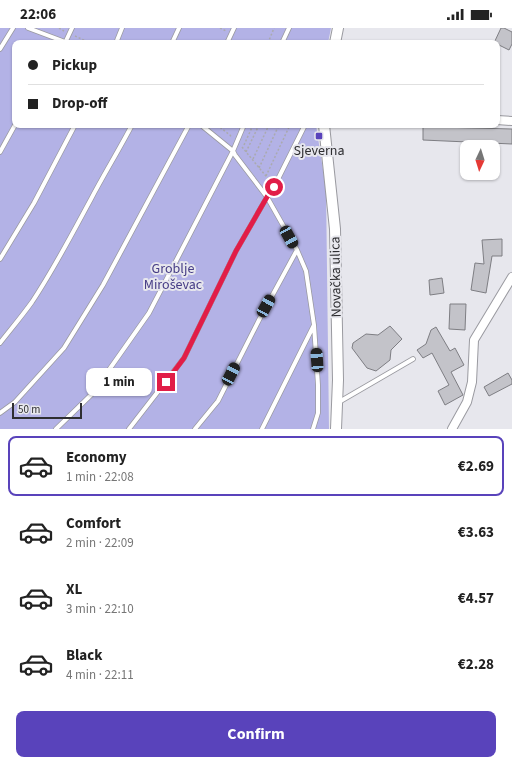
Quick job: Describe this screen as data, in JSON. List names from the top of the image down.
{
  "streets": {
    "street": ["Novačka ulica"]
  },
  "parks": ["Groblje Miroševac"],
  "places": {
    "transit": ["Sjeverna"]
  },
  "scale_bar": "50 m",
  "north": "bottom",
  "page": {
    "status": "22:06",
    "banner": ["Pickup", "Drop-off"],
    "bubble": "1 min",
    "scale": "50 m",
    "list": [
      {
        "name": "Economy",
        "note": "1 min · 22:08",
        "value": "€2.69"
      },
      {
        "name": "Comfort",
        "note": "2 min · 22:09",
        "value": "€3.63"
      },
      {
        "name": "XL",
        "note": "3 min · 22:10",
        "value": "€4.57"
      },
      {
        "name": "Black",
        "note": "4 min · 22:11",
        "value": "€2.28"
      }
    ],
    "buttons": "Confirm"
  }
}
